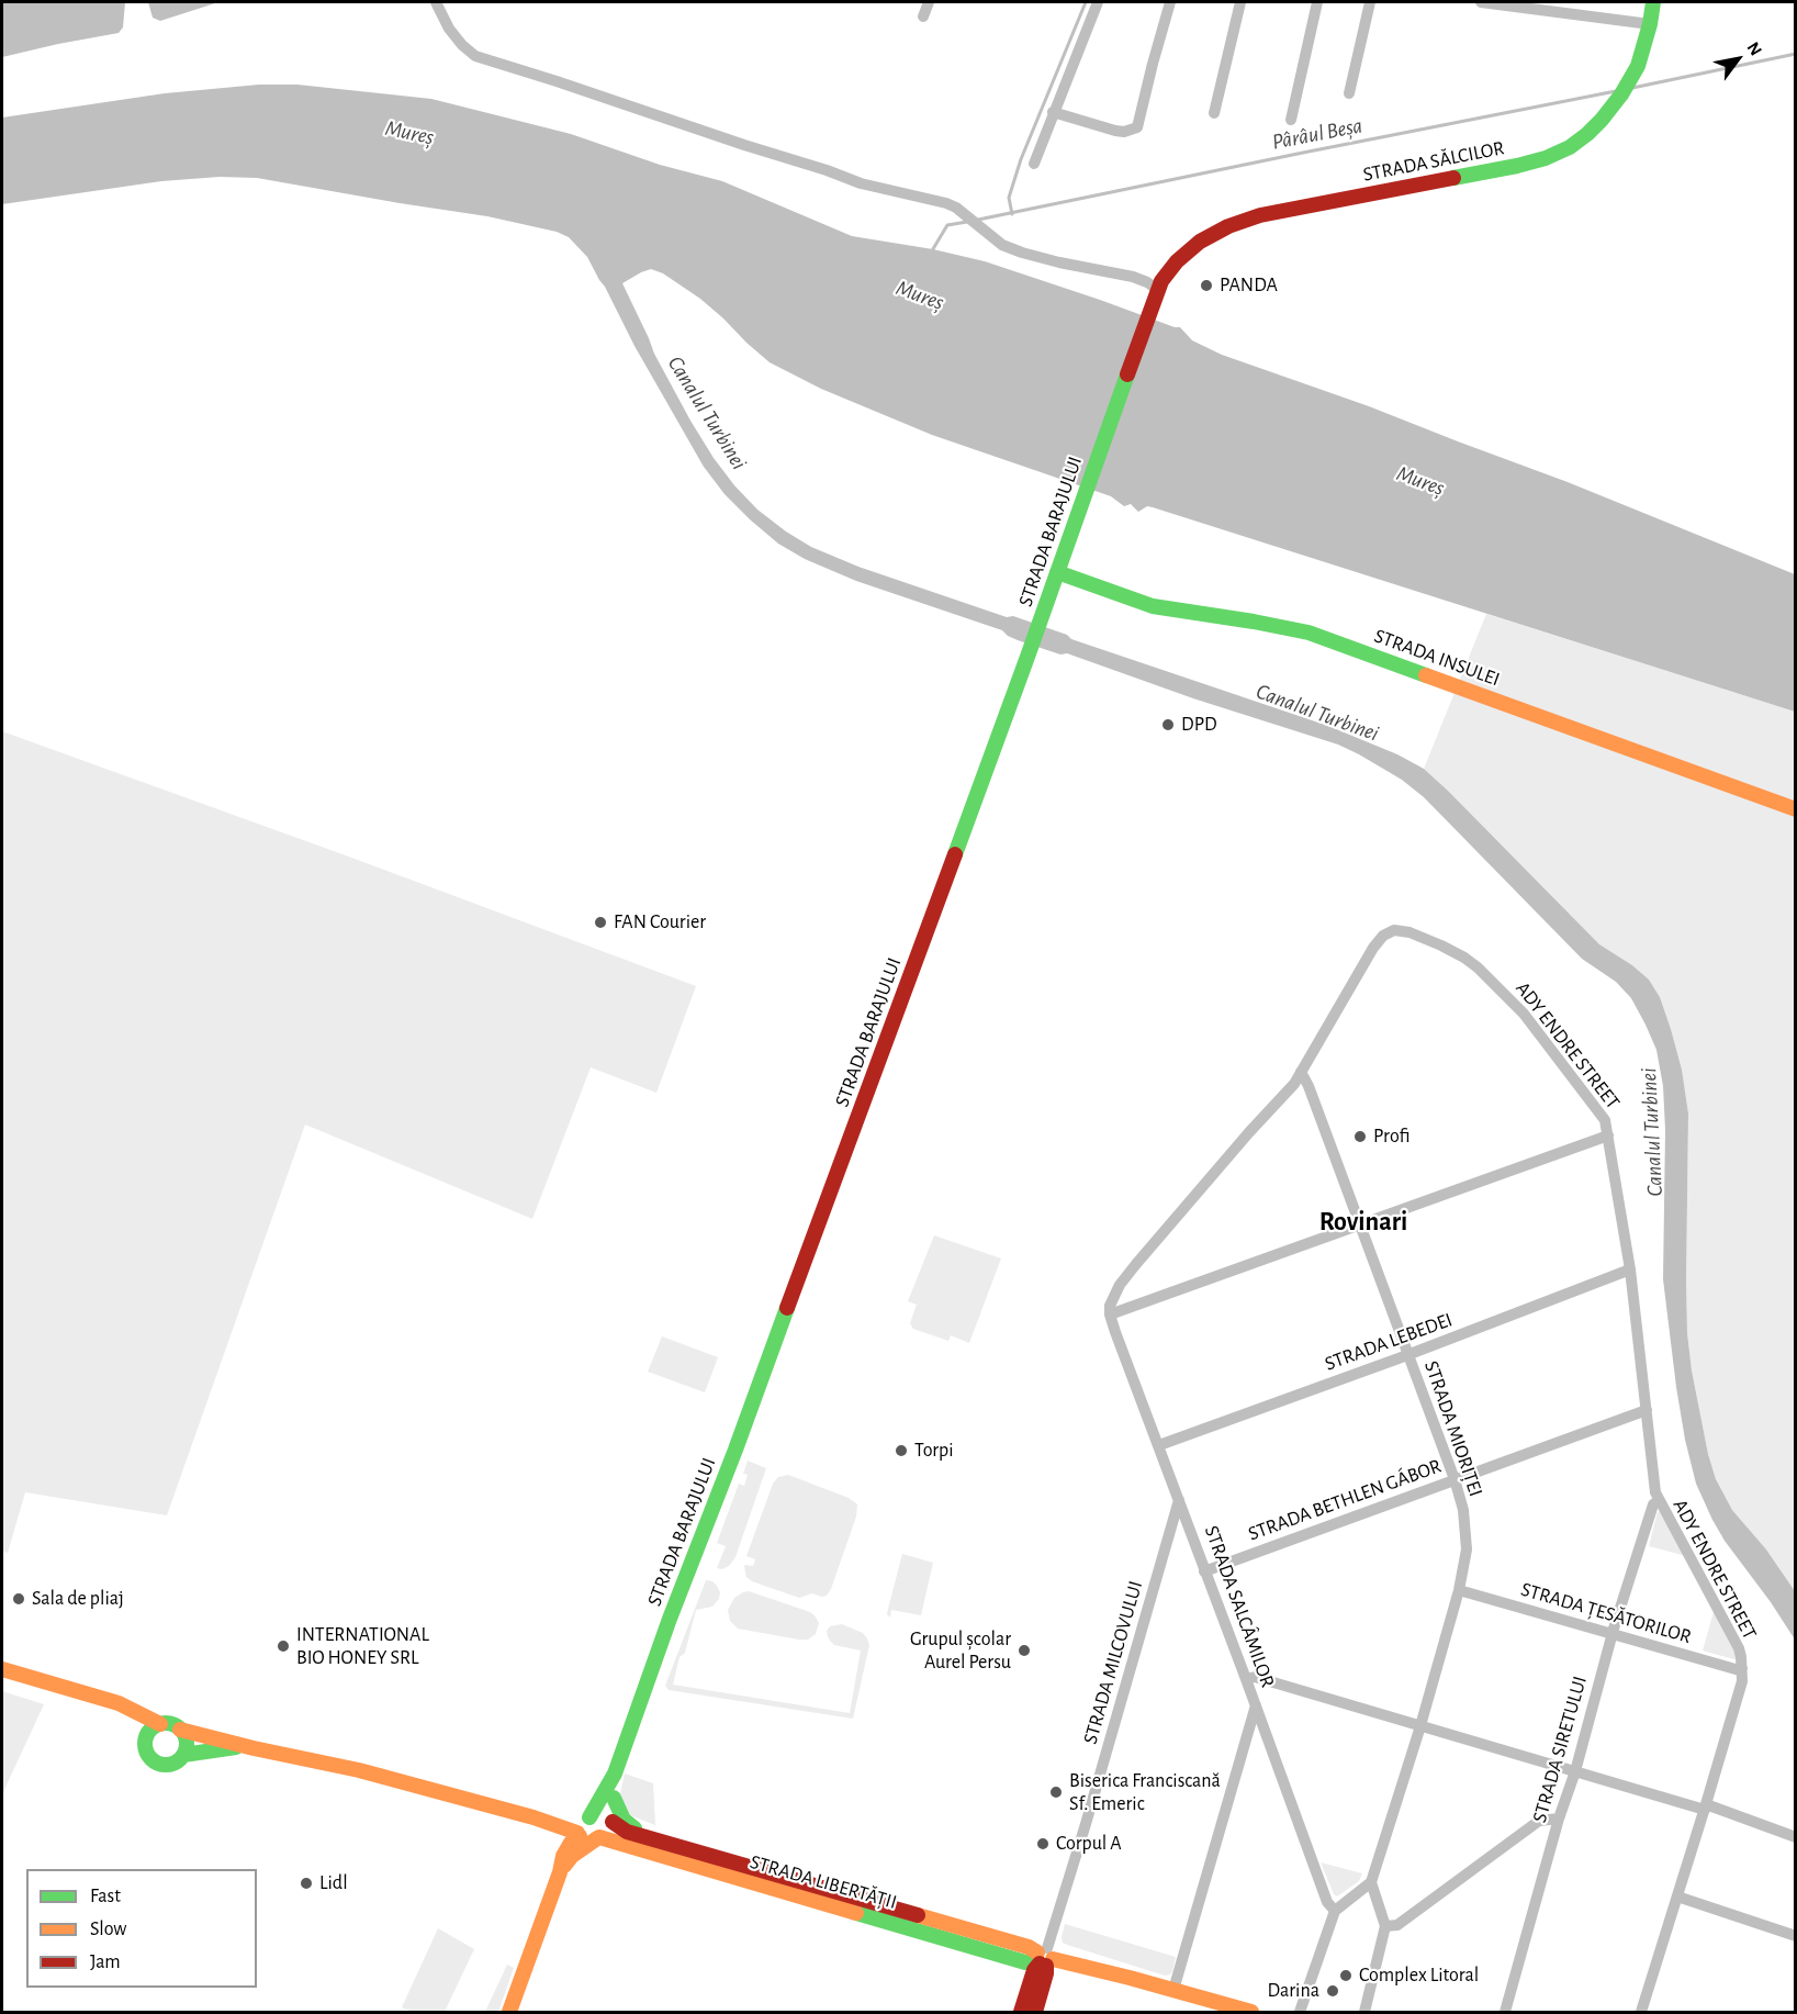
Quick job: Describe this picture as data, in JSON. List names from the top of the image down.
{
  "streets": {
    "main road": [
      "STRADA SĂLCILOR",
      "STRADA BARAJULUI",
      "STRADA INSULEI",
      "STRADA LIBERTĂȚII"
    ],
    "street": [
      "ADY ENDRE STREET",
      "STRADA LEBEDEI",
      "STRADA MIORIȚEI",
      "STRADA BETHLEN GÁBOR",
      "STRADA SALCÂMILOR",
      "STRADA ȚESĂTORILOR",
      "STRADA MILCOVULUI",
      "STRADA SIRETULUI"
    ]
  },
  "crossings": [
    ["STRADA SĂLCILOR", "STRADA BARAJULUI"],
    ["STRADA BARAJULUI", "STRADA INSULEI"],
    ["STRADA BARAJULUI", "STRADA LIBERTĂȚII"],
    ["ADY ENDRE STREET", "STRADA LEBEDEI"],
    ["ADY ENDRE STREET", "STRADA MIORIȚEI"],
    ["ADY ENDRE STREET", "STRADA BETHLEN GÁBOR"],
    ["ADY ENDRE STREET", "STRADA SALCÂMILOR"],
    ["ADY ENDRE STREET", "STRADA ȚESĂTORILOR"],
    ["ADY ENDRE STREET", "STRADA SIRETULUI"],
    ["STRADA LEBEDEI", "STRADA MIORIȚEI"],
    ["STRADA LEBEDEI", "STRADA SALCÂMILOR"],
    ["STRADA MIORIȚEI", "STRADA BETHLEN GÁBOR"],
    ["STRADA MIORIȚEI", "STRADA ȚESĂTORILOR"],
    ["STRADA BETHLEN GÁBOR", "STRADA SALCÂMILOR"],
    ["STRADA SALCÂMILOR", "STRADA MILCOVULUI"],
    ["STRADA ȚESĂTORILOR", "STRADA SIRETULUI"],
    ["STRADA MILCOVULUI", "STRADA LIBERTĂȚII"]
  ],
  "districts": ["Rovinari"],
  "water": ["Mureș", "Pârâul Beșa", "Canalul Turbinei"],
  "places": [
    "PANDA",
    "DPD",
    "FAN Courier",
    "Profi",
    "Torpi",
    "Sala de pliaj",
    "INTERNATIONAL BIO HONEY SRL",
    "Grupul școlar Aurel Persu",
    "Biserica Franciscană Sf. Emeric",
    "Corpul A",
    "Lidl",
    "Complex Litoral",
    "Darina"
  ],
  "legend": ["Fast", "Slow", "Jam"],
  "north": "top right"
}
